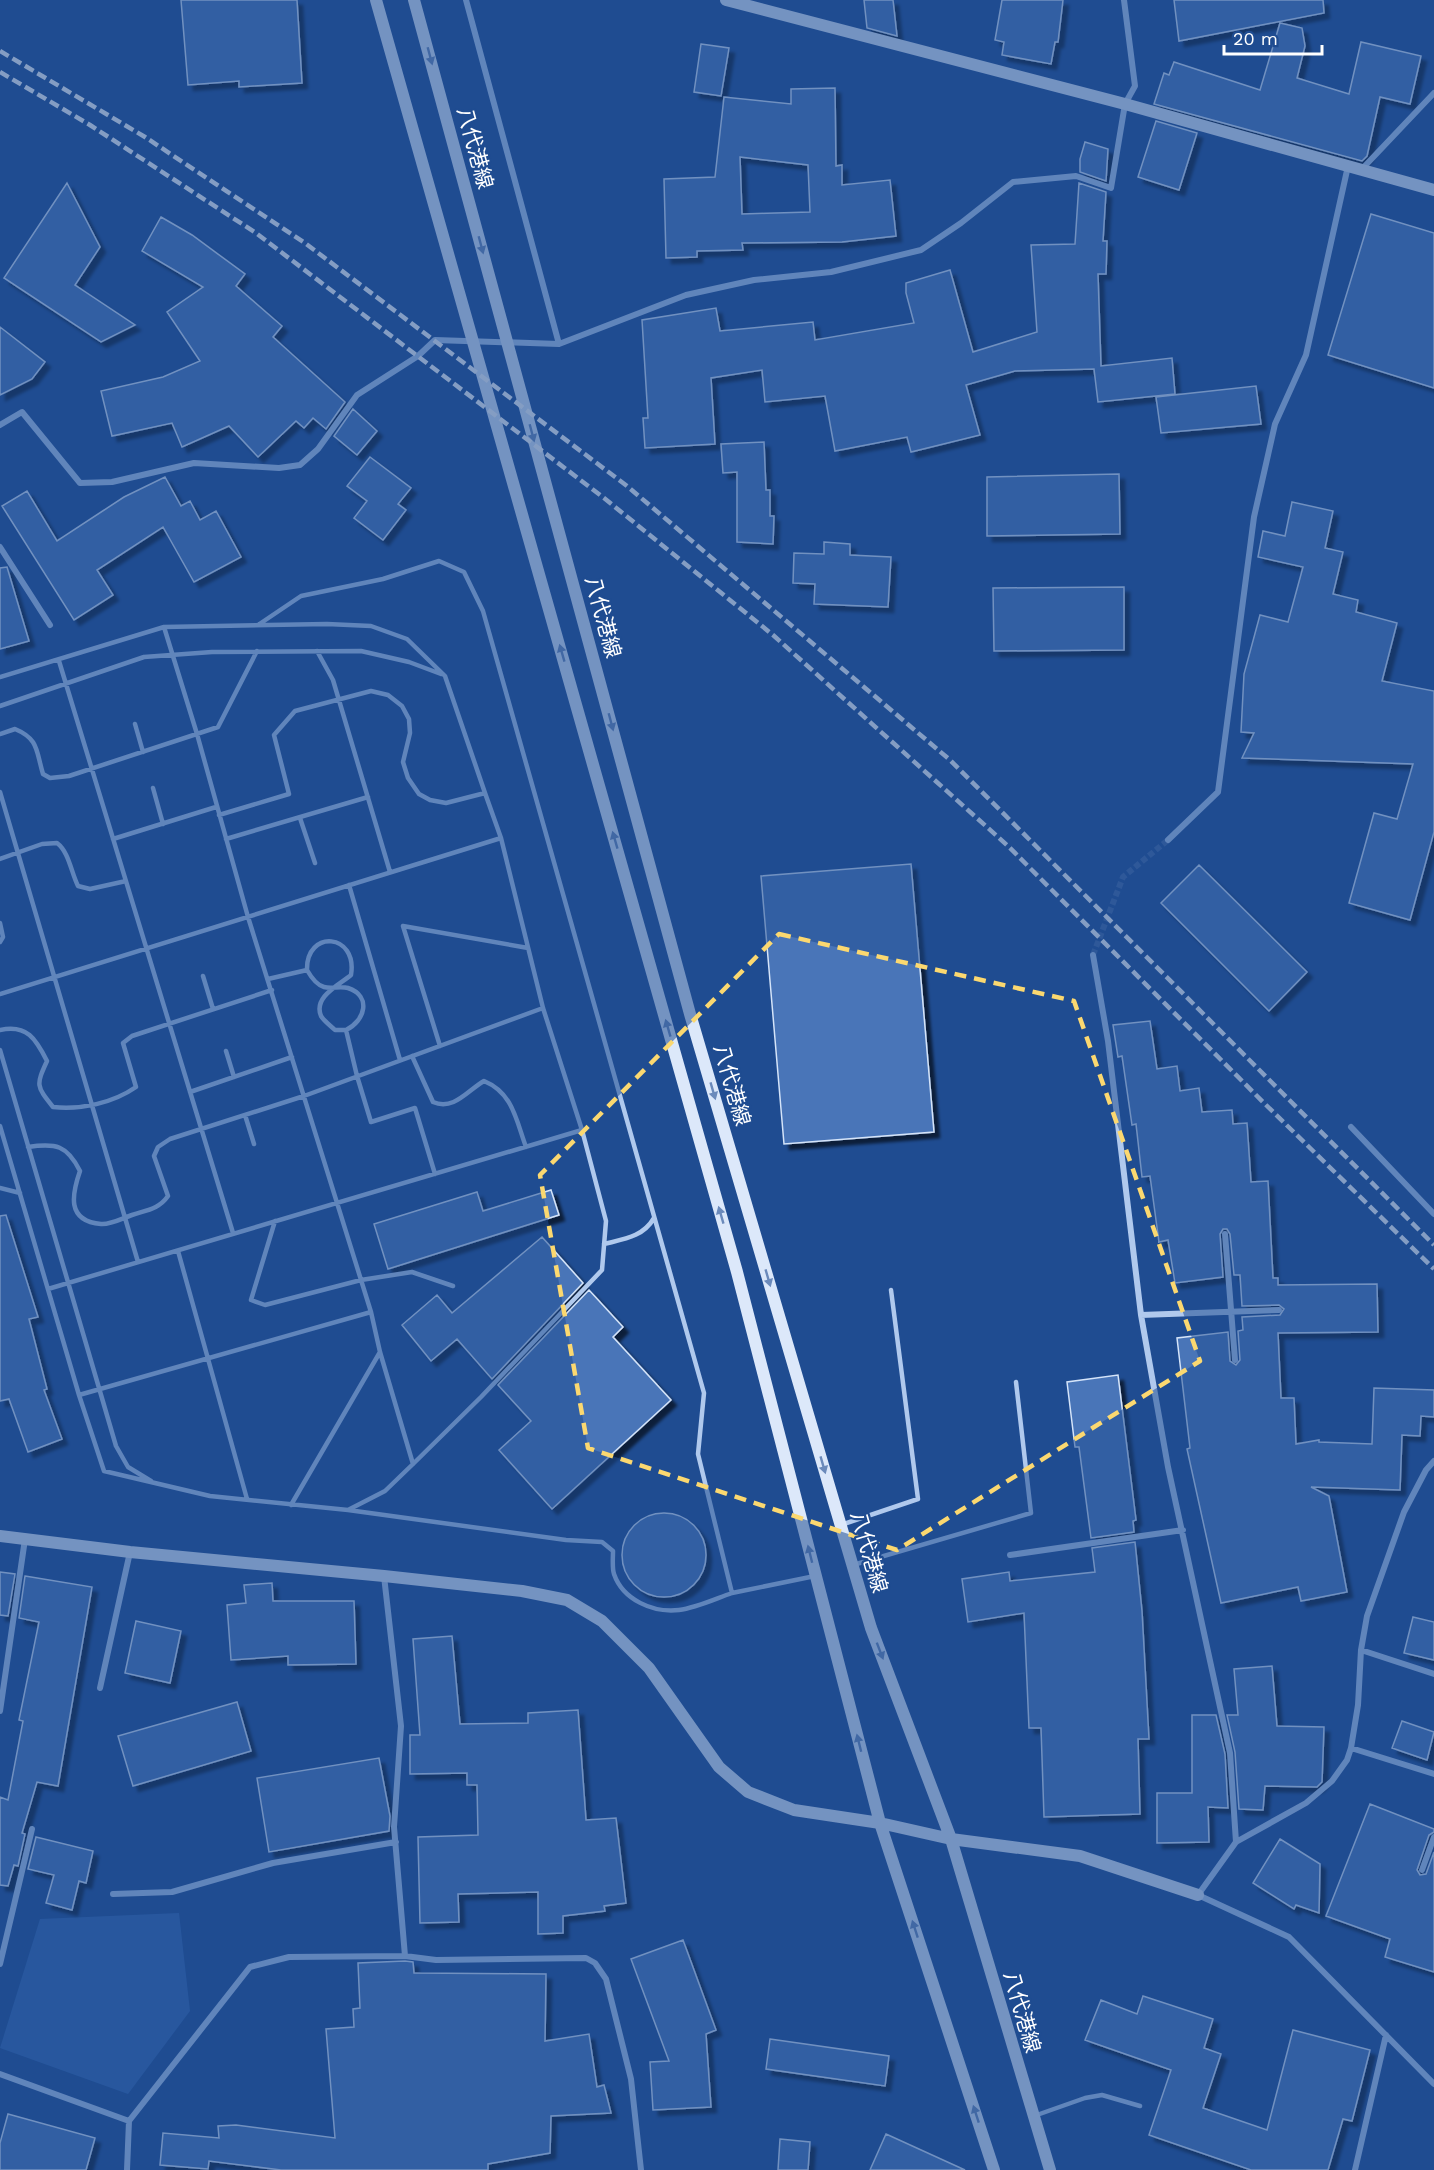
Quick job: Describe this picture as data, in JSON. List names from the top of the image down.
{
  "streets": {
    "main road": ["八代港線"]
  },
  "scale_bar": "20 m"
}
